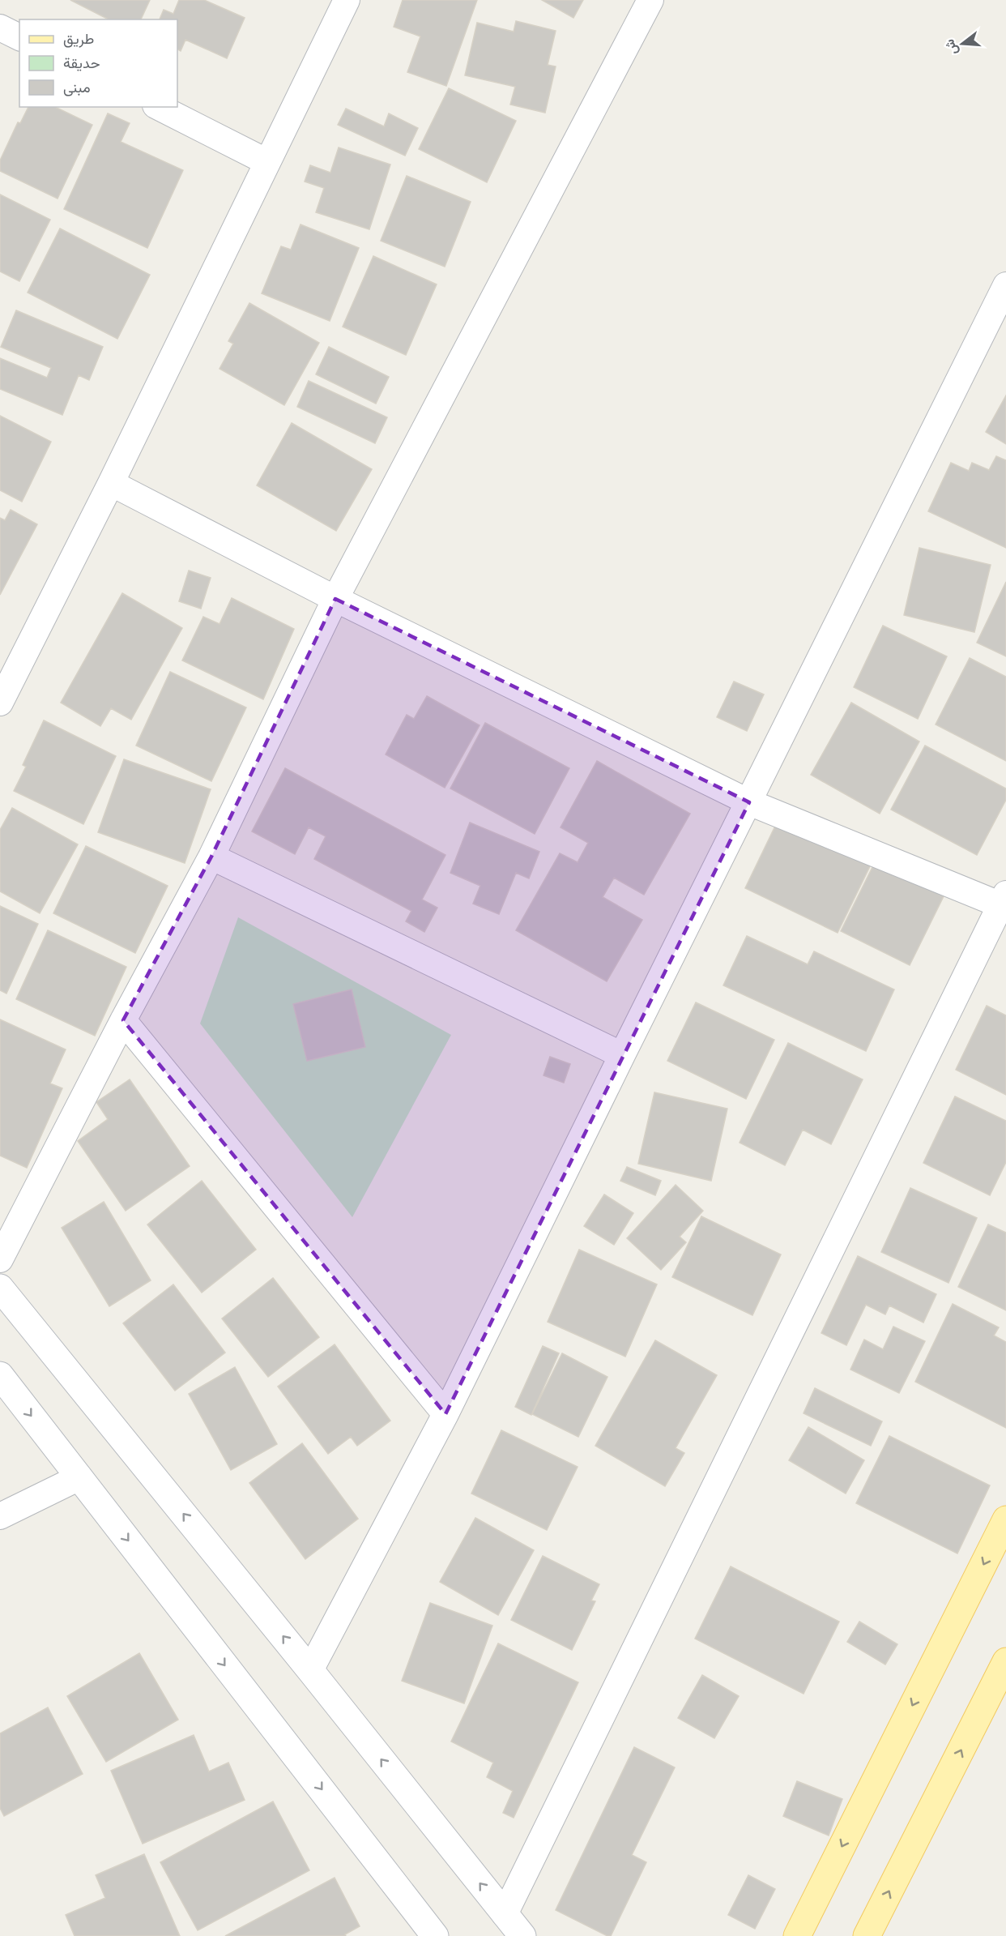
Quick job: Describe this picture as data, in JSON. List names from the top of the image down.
{
  "legend": ["طريق", "حديقة", "مبنى"],
  "north": "left"
}
